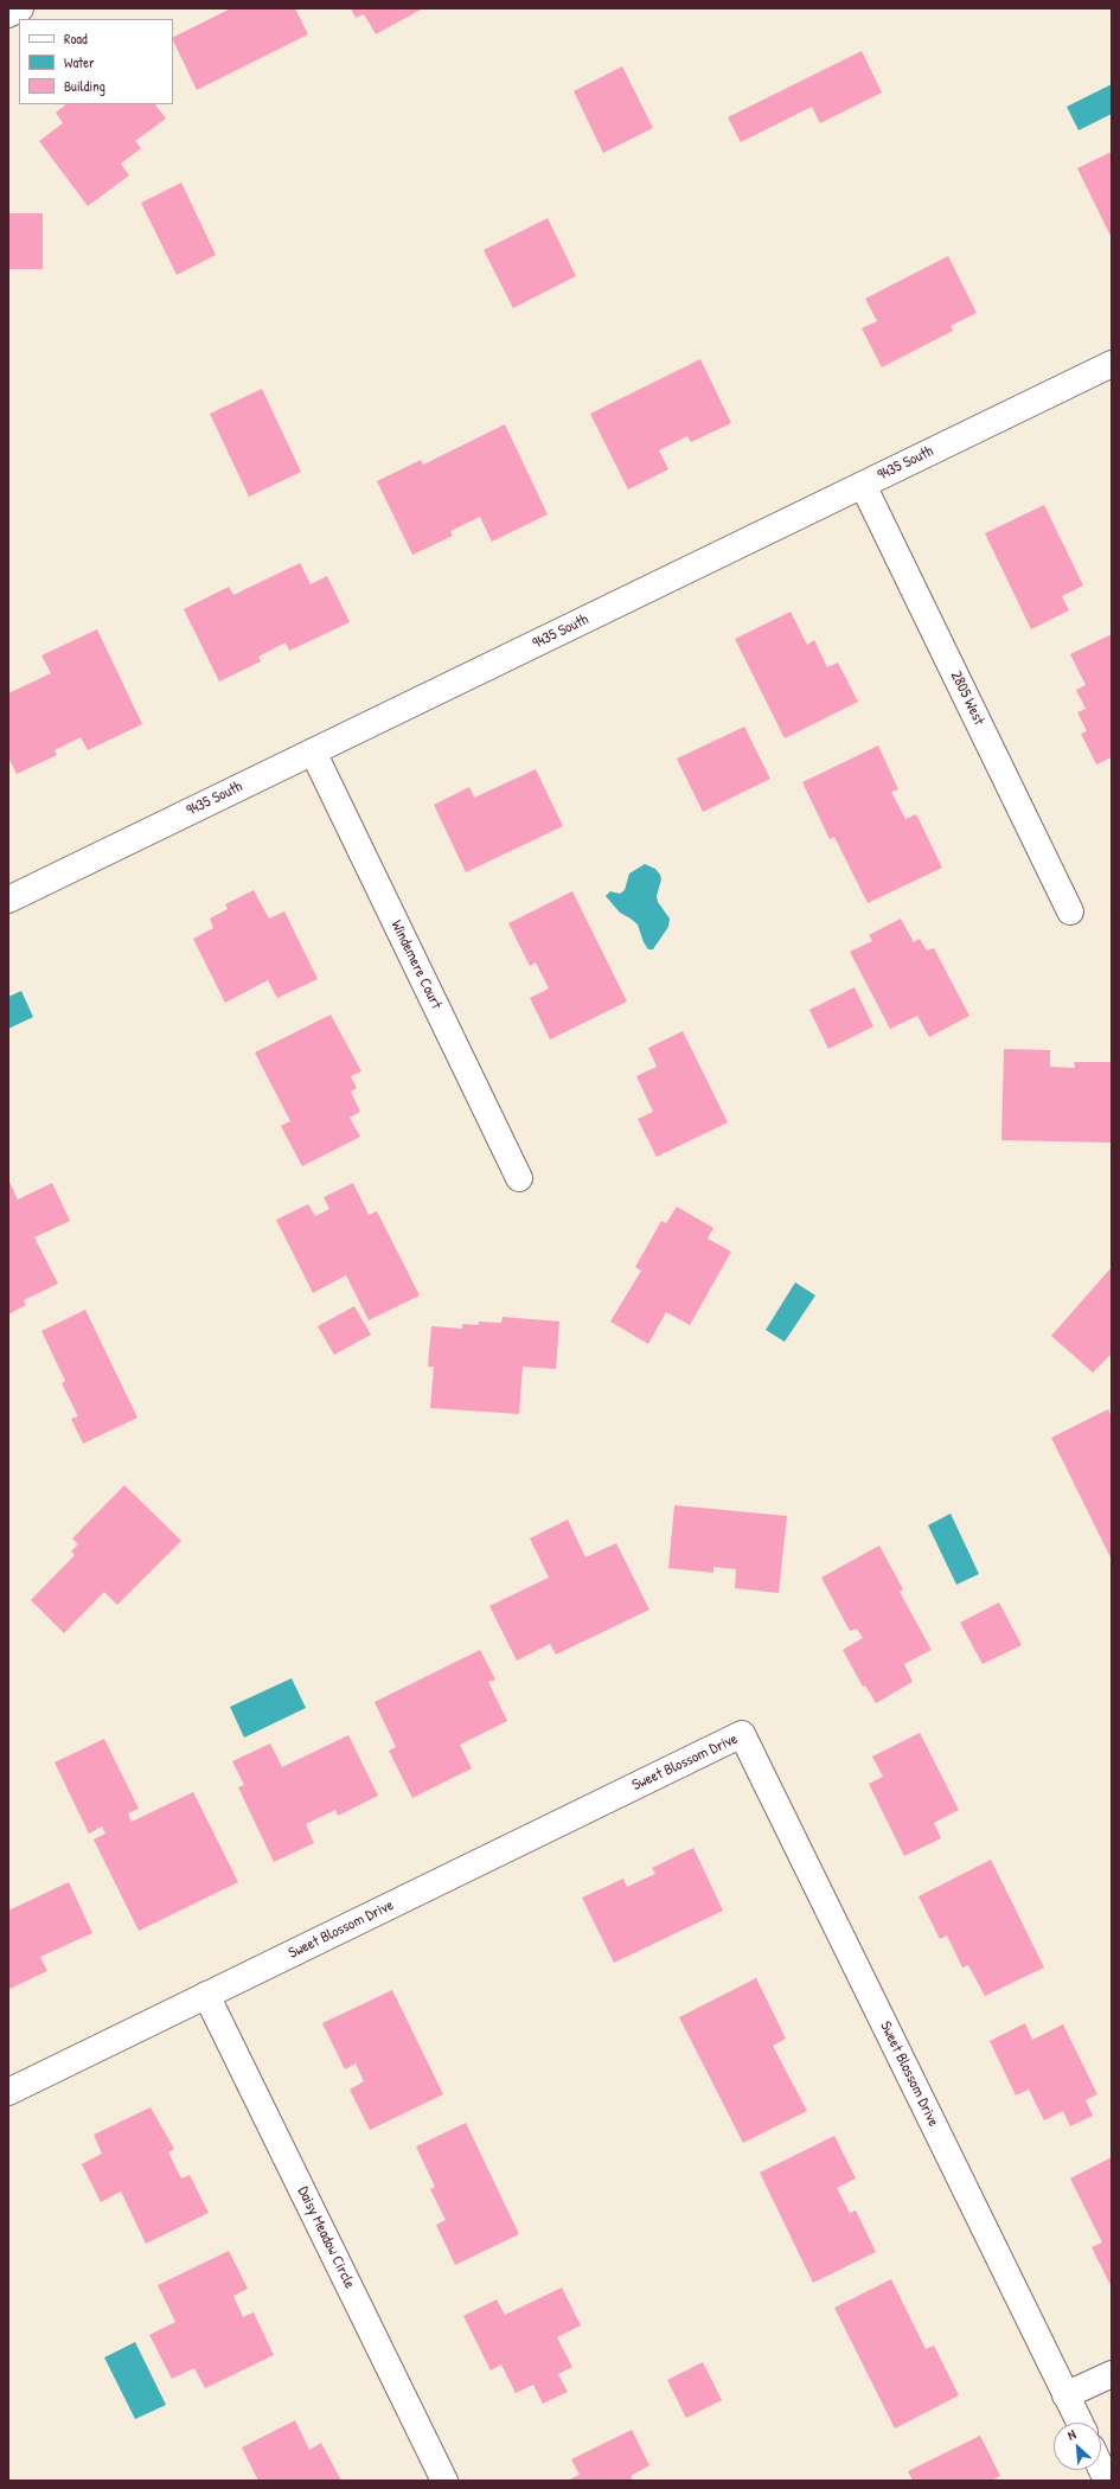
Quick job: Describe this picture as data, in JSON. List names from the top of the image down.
{
  "streets": {
    "street": [
      "9435 South",
      "2805 West",
      "Windemere Court",
      "Sweet Blossom Drive",
      "Daisy Meadow Circle"
    ]
  },
  "crossings": [
    ["9435 South", "2805 West"],
    ["9435 South", "Windemere Court"],
    ["Sweet Blossom Drive", "Daisy Meadow Circle"]
  ],
  "legend": ["Road", "Water", "Building"],
  "north": "top left"
}
